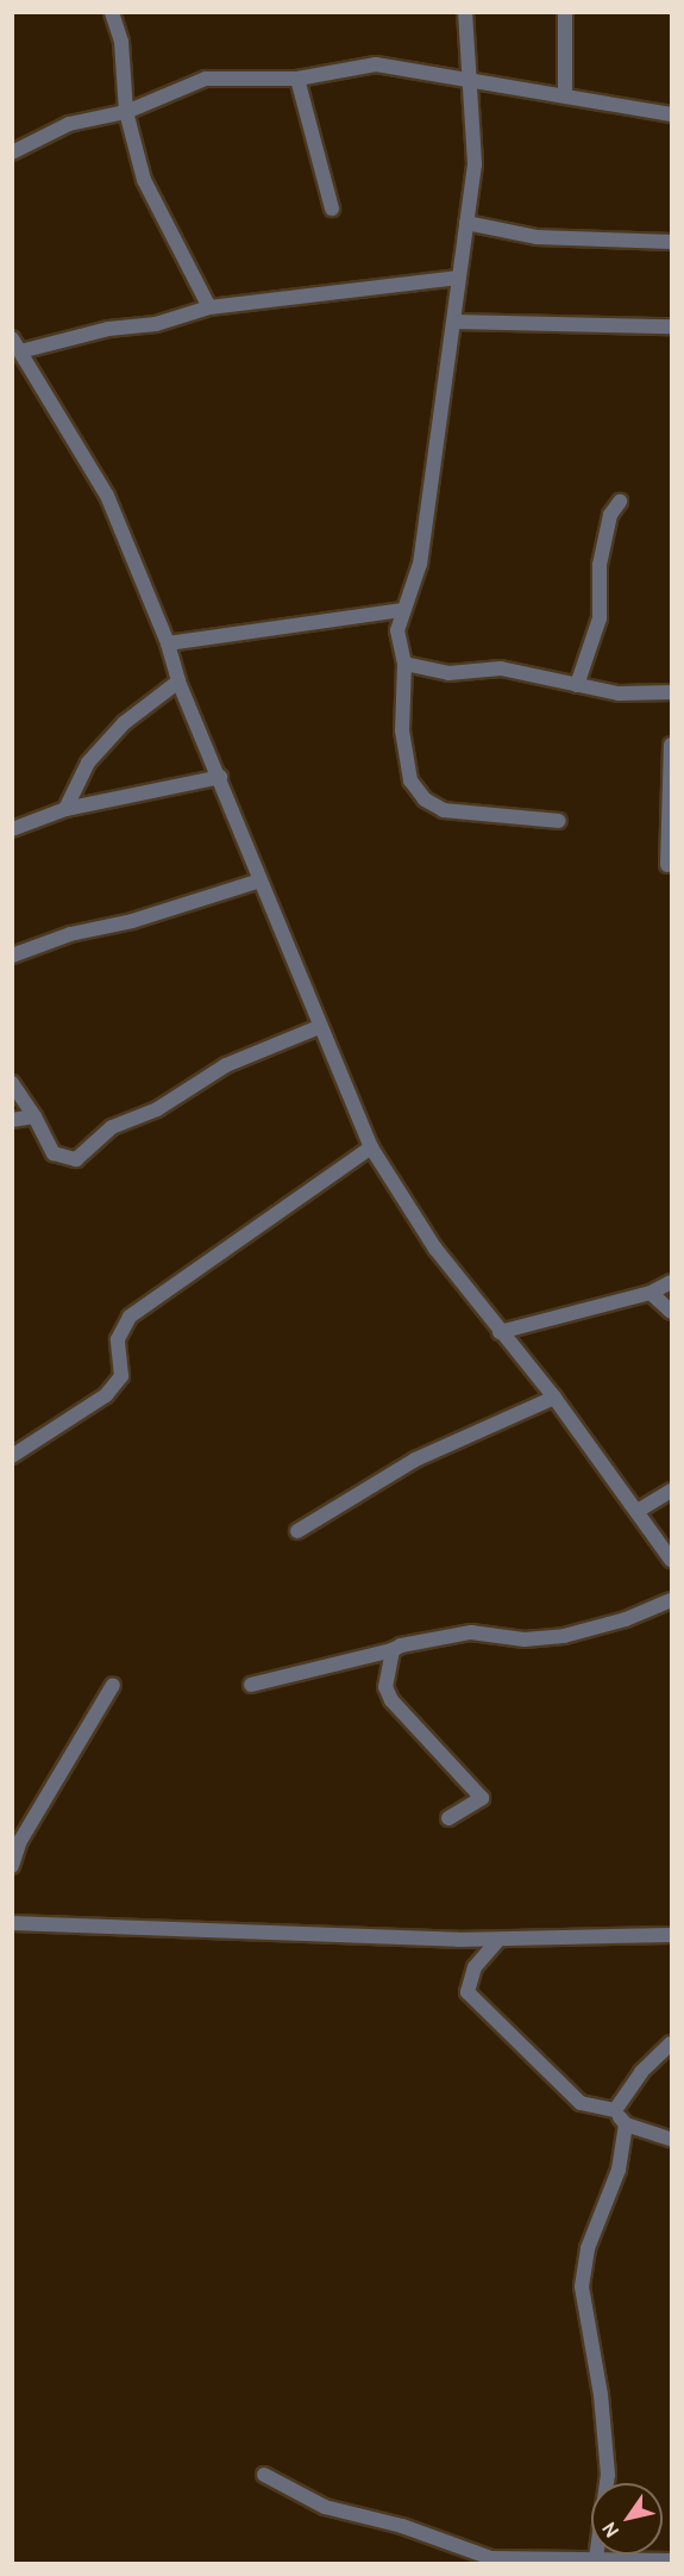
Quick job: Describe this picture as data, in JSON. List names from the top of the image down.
{
  "north": "bottom left"
}
